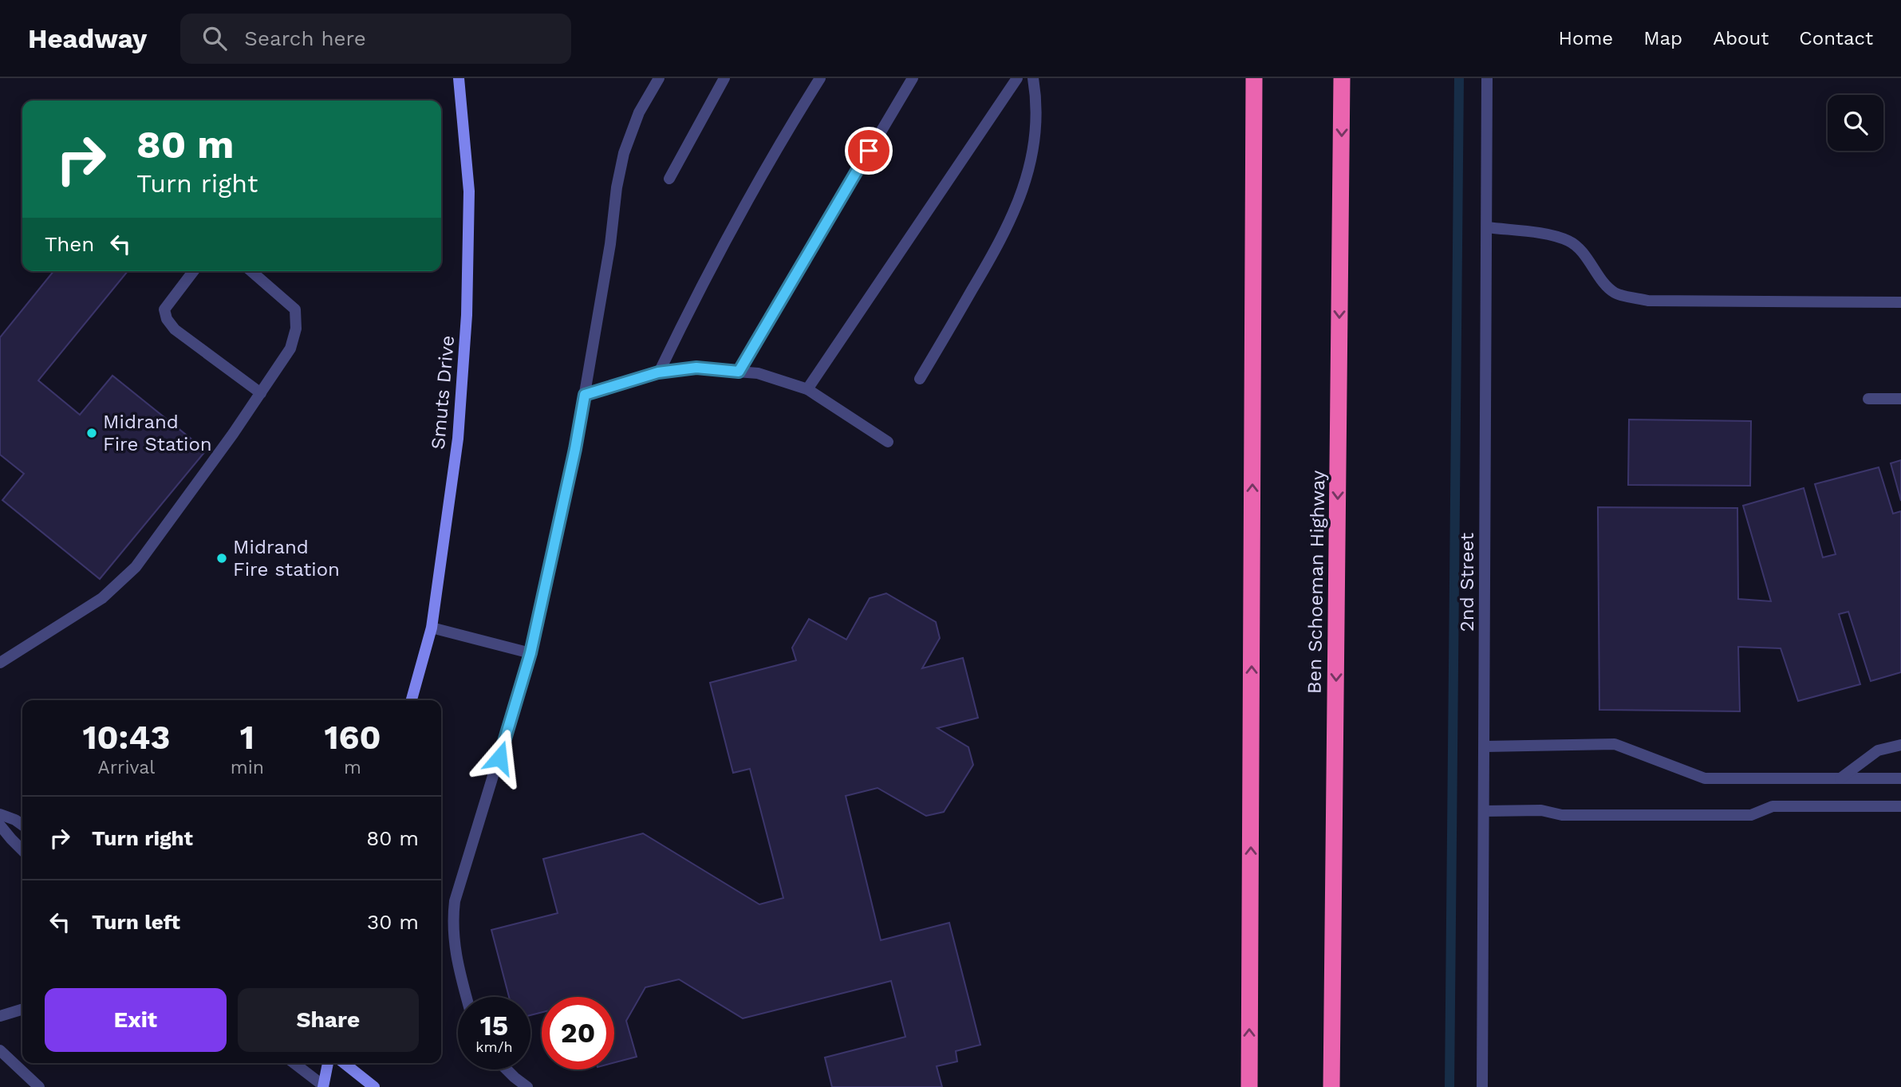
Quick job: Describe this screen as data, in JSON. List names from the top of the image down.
{
  "streets": {
    "highway": ["Ben Schoeman Highway"],
    "main road": ["Smuts Drive"],
    "street": ["2nd Street"]
  },
  "places": ["Midrand Fire Station", "Midrand Fire station"],
  "page": {
    "header": "Headway",
    "search": "Search here",
    "nav": [
      "Home",
      "Map",
      "About",
      "Contact"
    ],
    "turn": ["80 m", "Turn right"],
    "then": "Then",
    "eta": [
      "10:43",
      "Arrival",
      "1",
      "min",
      "160",
      "m"
    ],
    "list": [
      {
        "name": "Turn right",
        "value": "80 m"
      },
      {
        "name": "Turn left",
        "value": "30 m"
      }
    ],
    "buttons": ["Exit", "Share"],
    "speed": "15 km/h",
    "limit": "20"
  }
}
